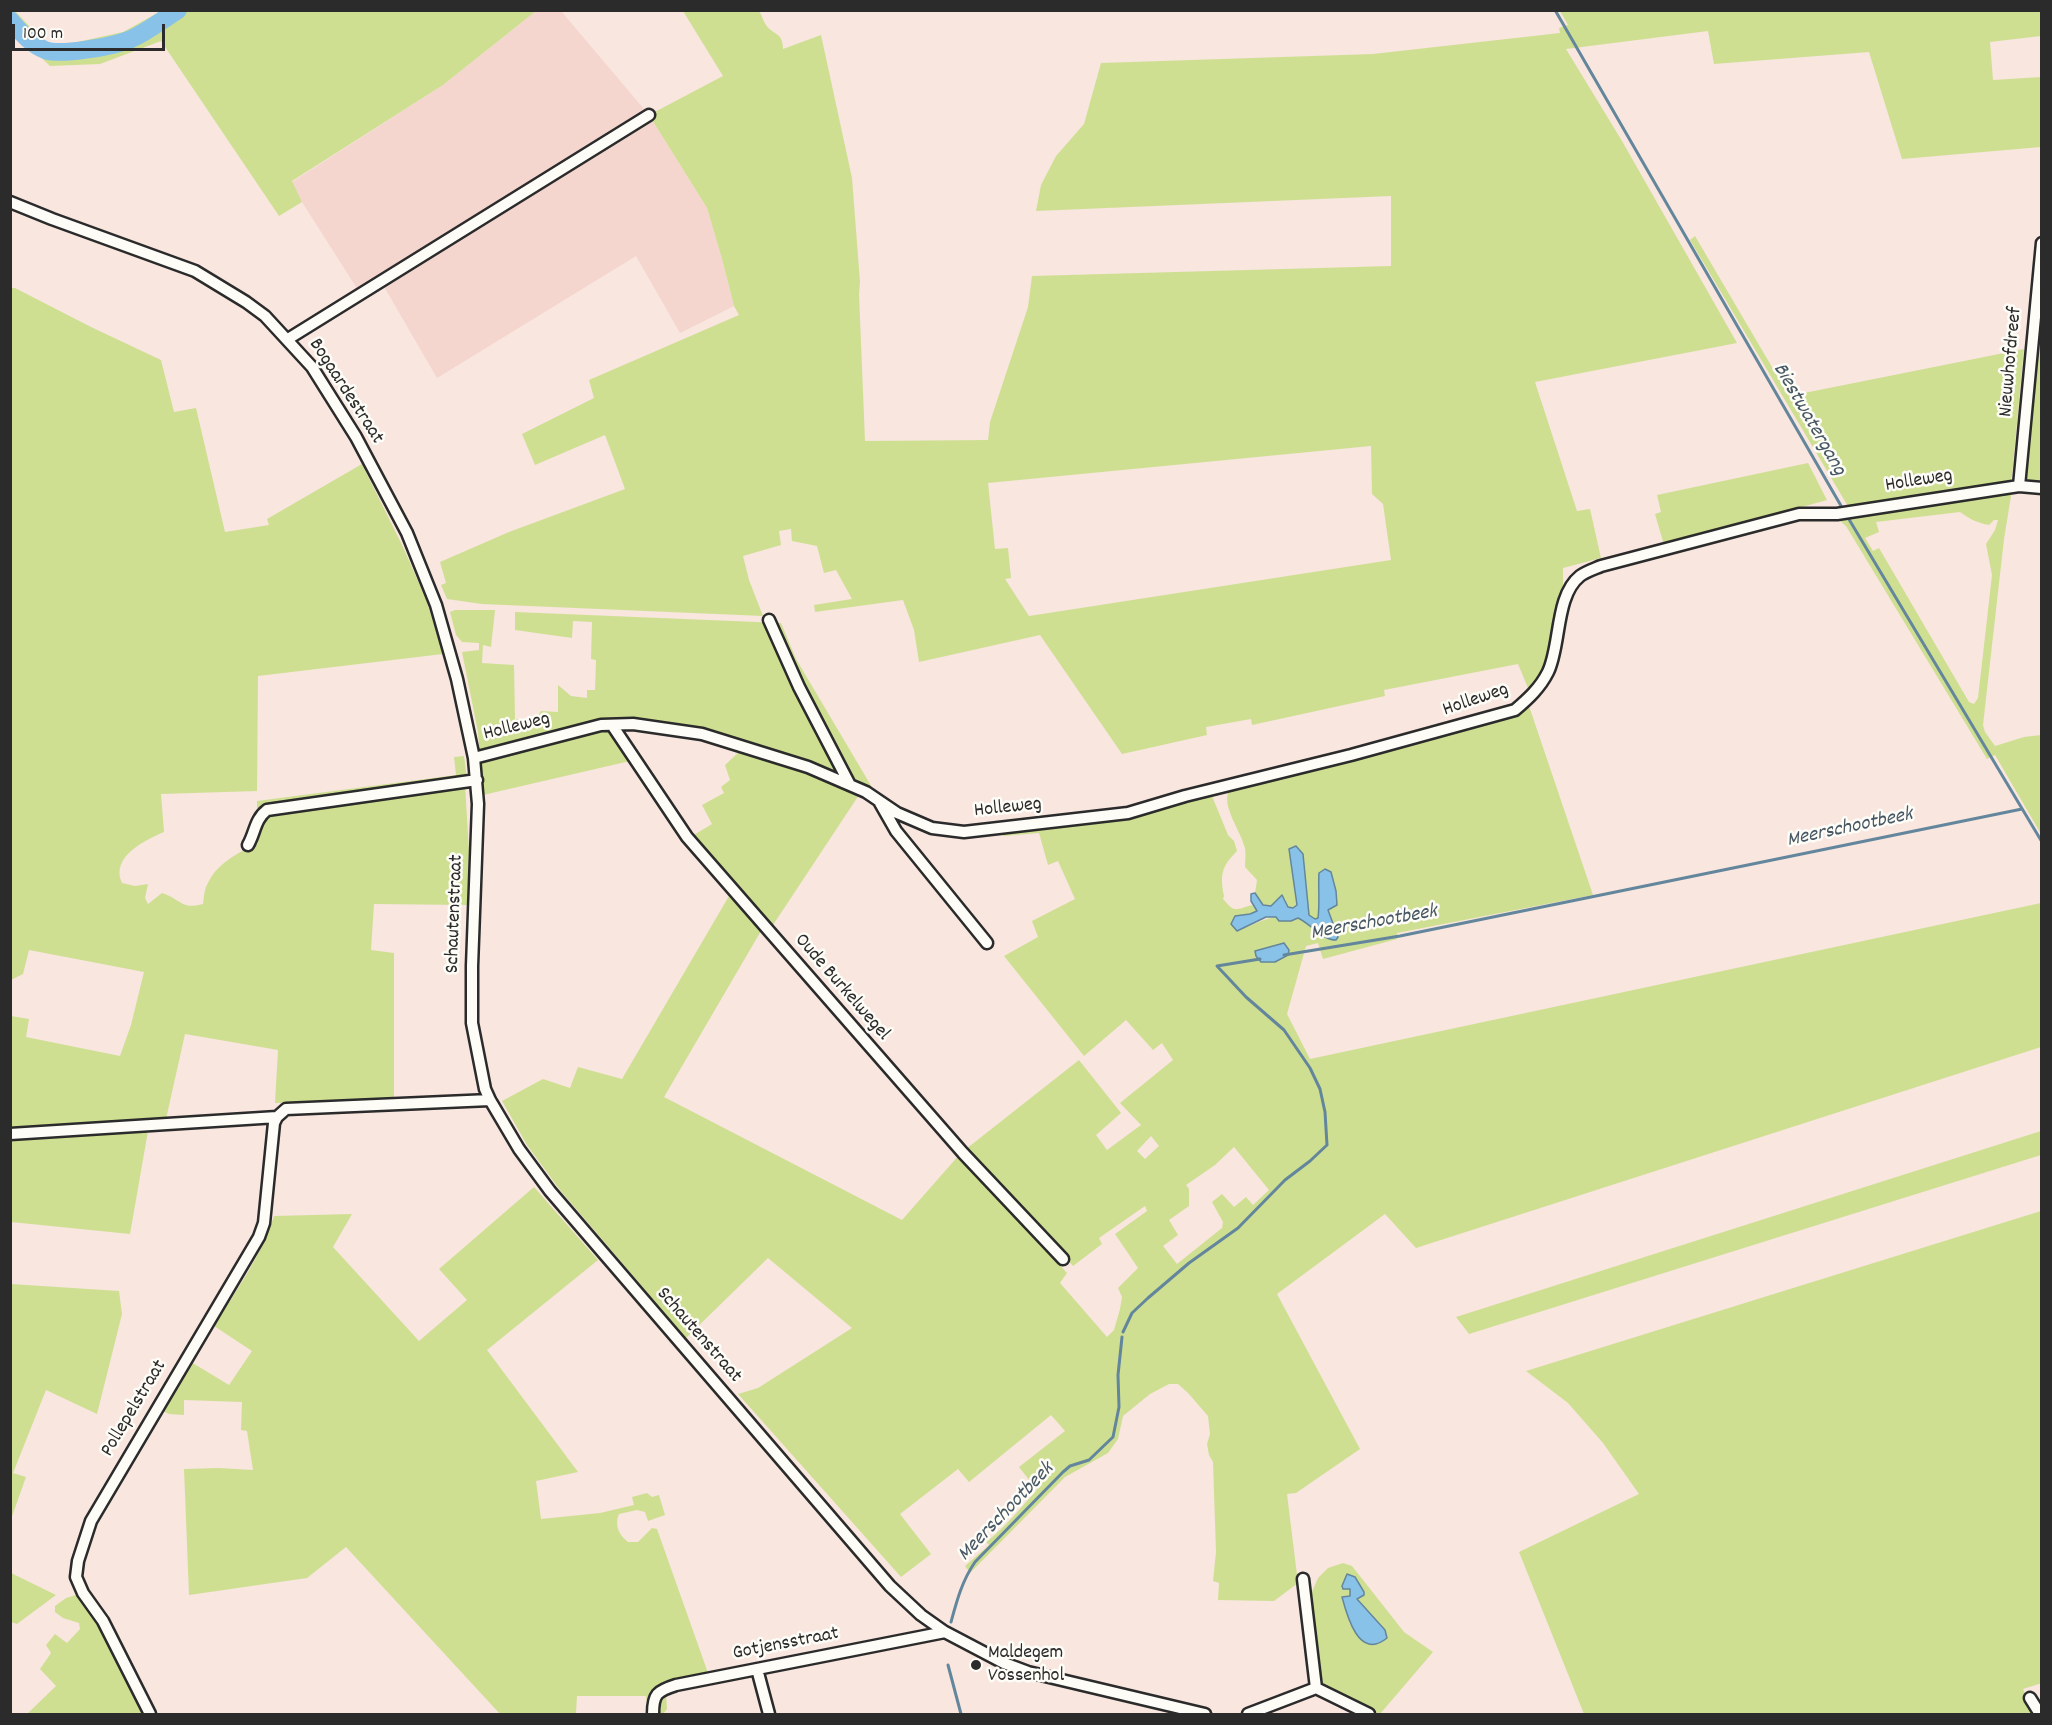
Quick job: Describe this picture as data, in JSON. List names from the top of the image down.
{
  "streets": {
    "street": [
      "Nieuwhofdreef",
      "Bogaardestraat",
      "Holleweg",
      "Schautenstraat",
      "Oude Burkelwegel",
      "Pollepelstraat",
      "Gotjensstraat"
    ]
  },
  "crossings": [
    ["Nieuwhofdreef", "Holleweg"],
    ["Bogaardestraat", "Holleweg"],
    ["Bogaardestraat", "Schautenstraat"],
    ["Holleweg", "Schautenstraat"],
    ["Holleweg", "Oude Burkelwegel"],
    ["Schautenstraat", "Gotjensstraat"]
  ],
  "water": ["Biestwatergang", "Meerschootbeek"],
  "places": ["Maldegem Vossenhol"],
  "scale_bar": "100 m"
}
